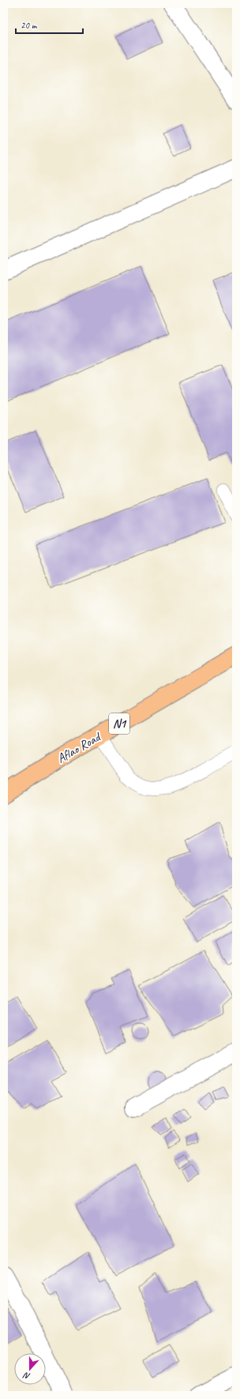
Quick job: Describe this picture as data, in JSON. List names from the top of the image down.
{
  "streets": {
    "highway": ["N1", "Aflao Road"]
  },
  "scale_bar": "20 m",
  "north": "bottom"
}
